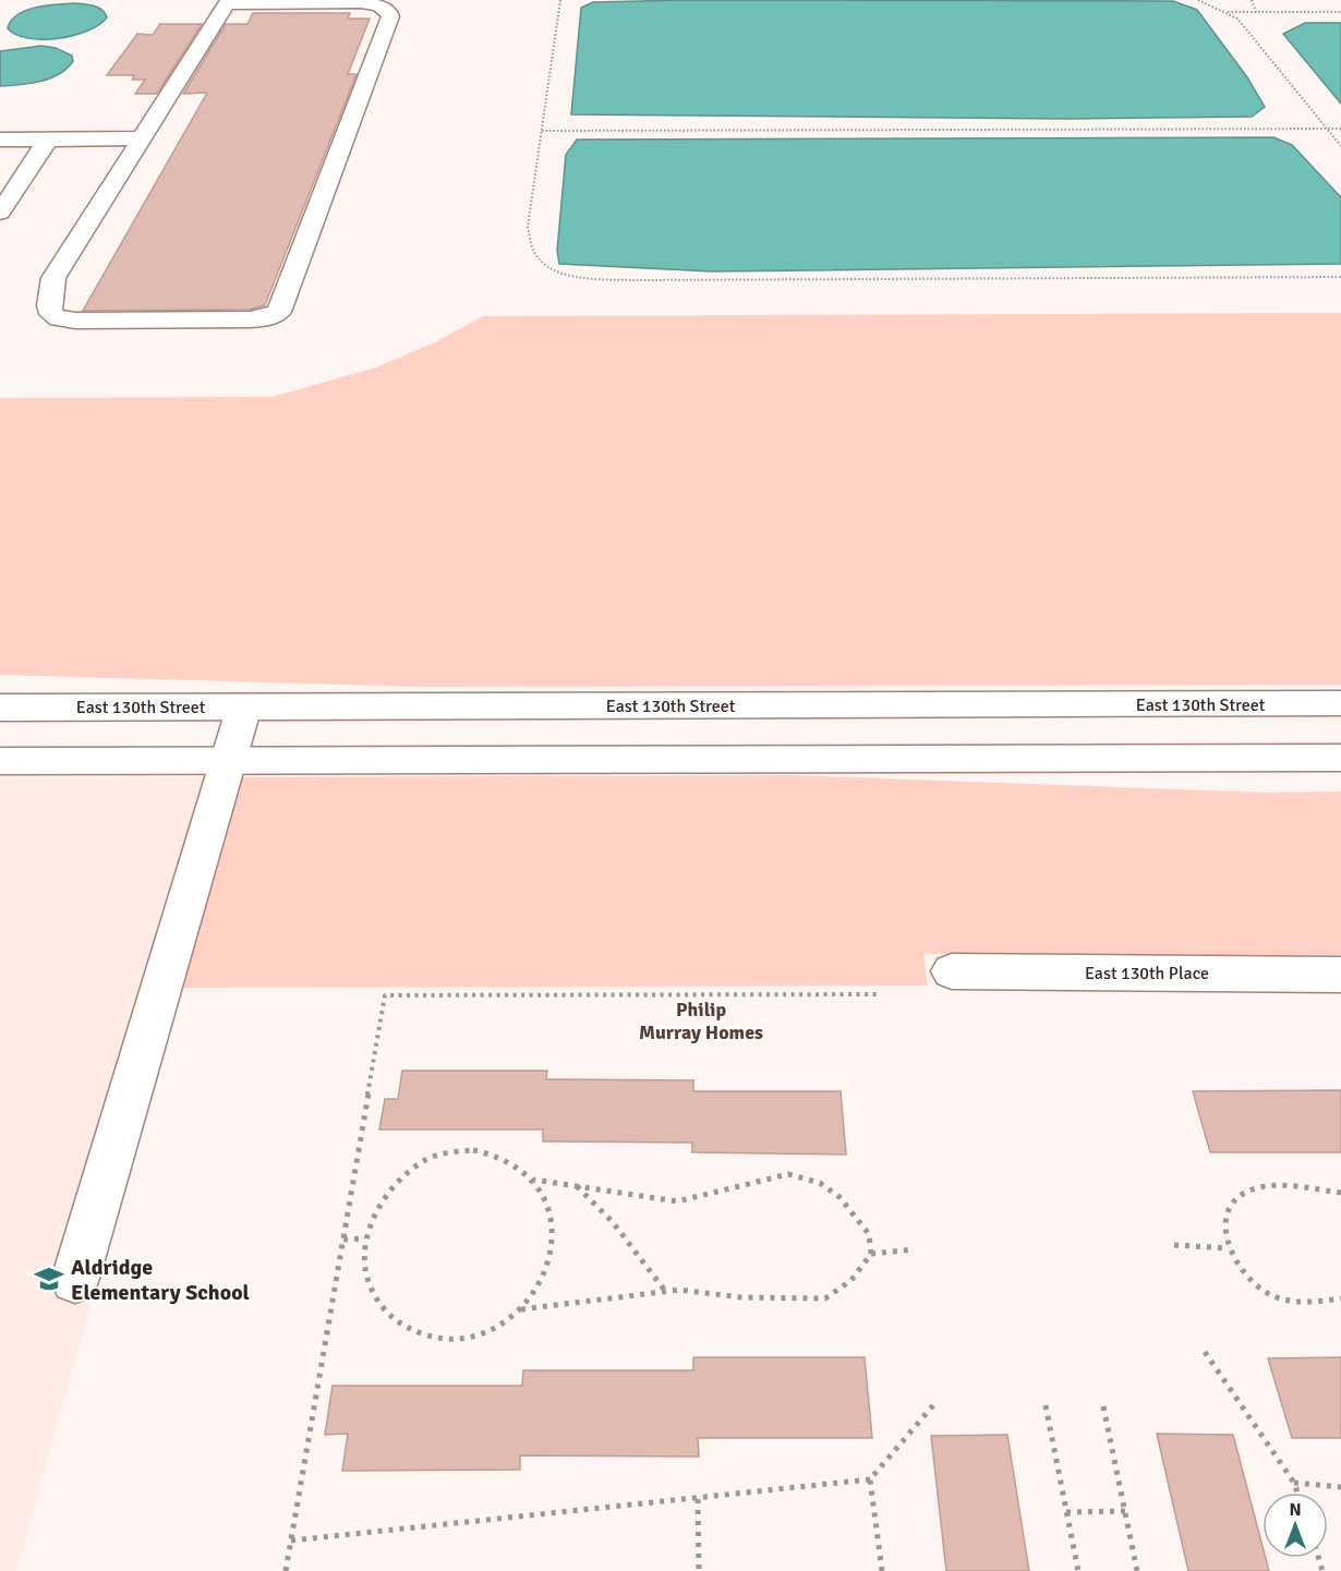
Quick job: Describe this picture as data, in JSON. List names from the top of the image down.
{
  "streets": {
    "main road": ["East 130th Street", "East 130th Place"]
  },
  "districts": ["Philip Murray Homes"],
  "places": {
    "school or university": ["Aldridge Elementary School"]
  },
  "north": "top"
}
